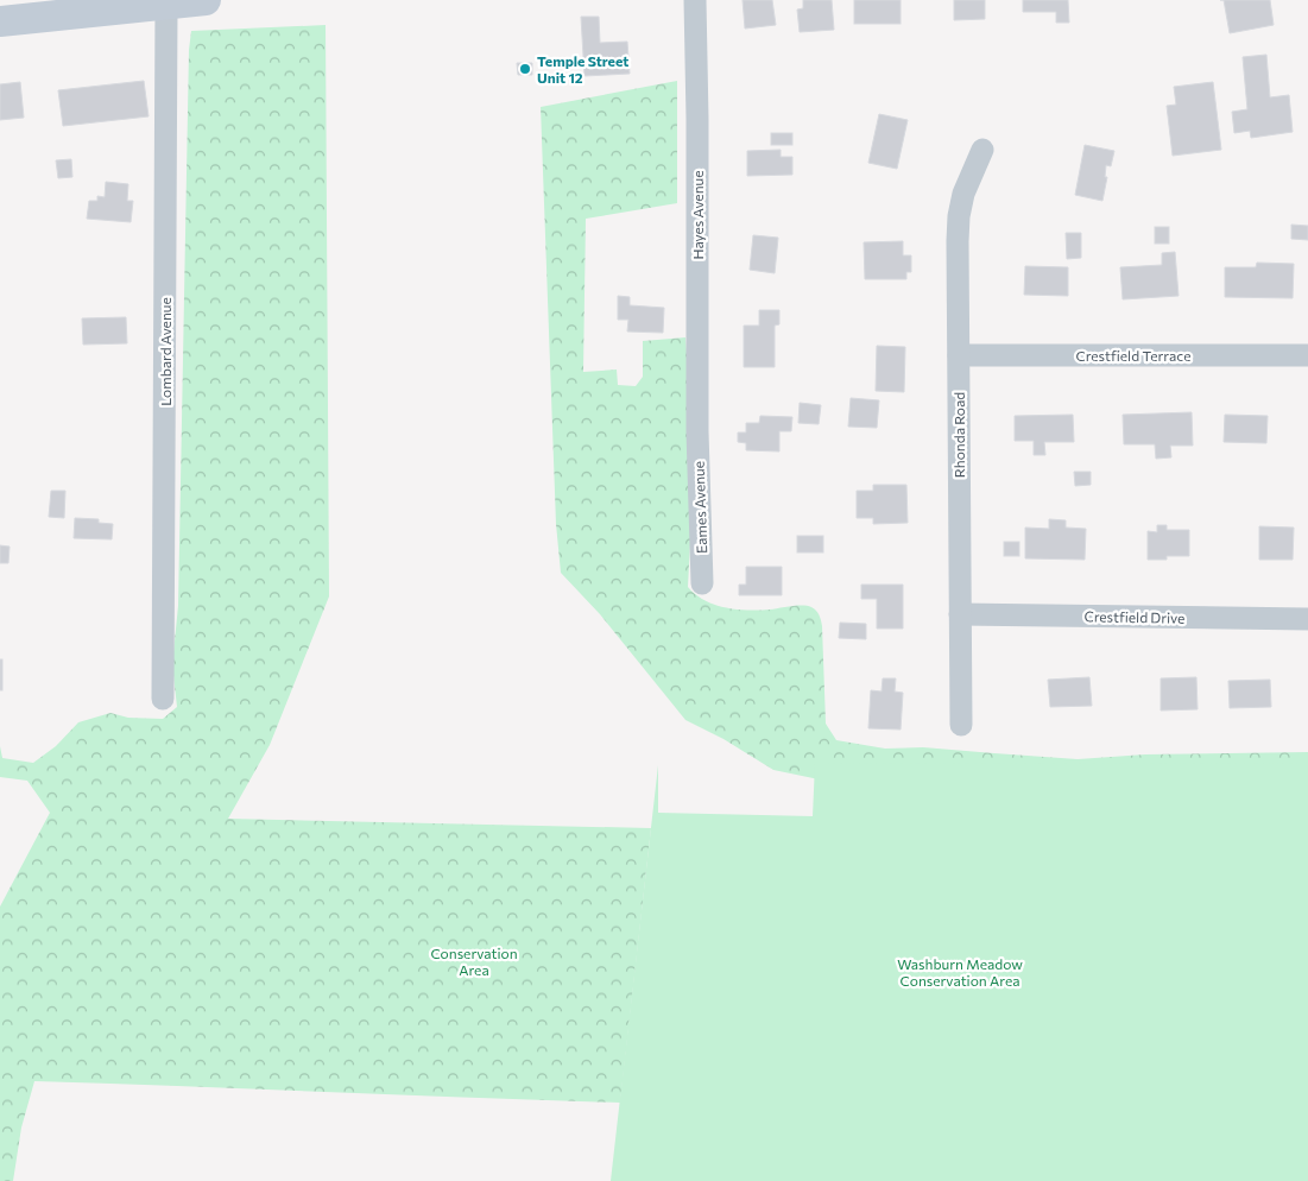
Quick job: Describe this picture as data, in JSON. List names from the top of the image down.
{
  "streets": {
    "street": [
      "Hayes Avenue",
      "Lombard Avenue",
      "Crestfield Terrace",
      "Rhonda Road",
      "Eames Avenue",
      "Crestfield Drive"
    ]
  },
  "crossings": [
    ["Hayes Avenue", "Eames Avenue"],
    ["Crestfield Terrace", "Rhonda Road"],
    ["Rhonda Road", "Crestfield Drive"]
  ],
  "parks": ["Conservation Area", "Washburn Meadow Conservation Area"],
  "places": ["Temple Street Unit 12"]
}
